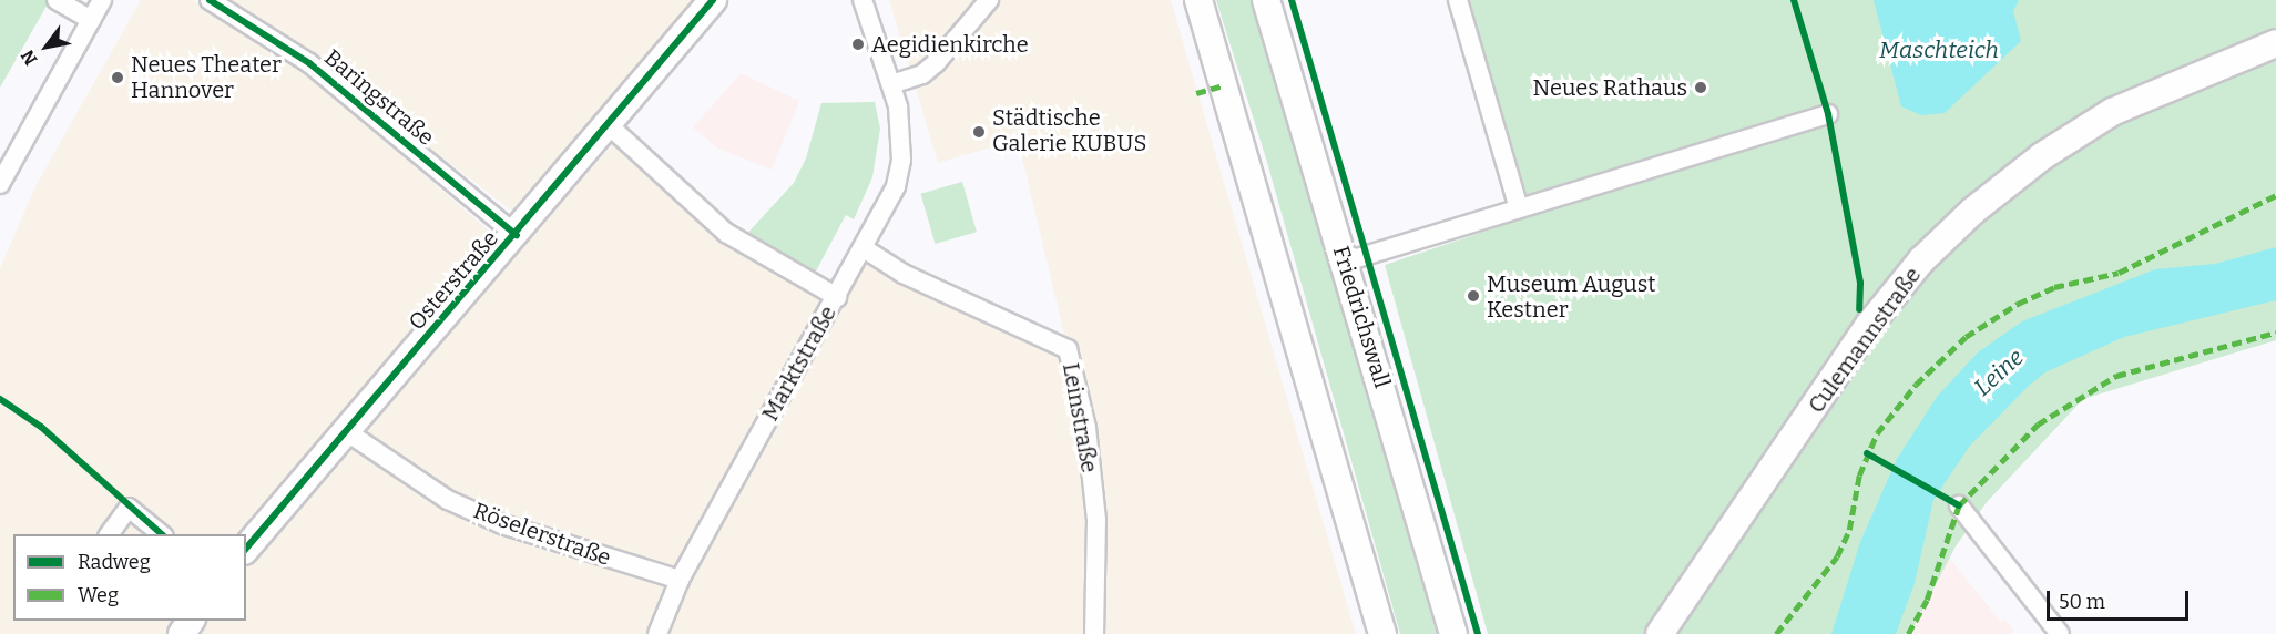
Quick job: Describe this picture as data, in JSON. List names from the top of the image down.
{
  "streets": {
    "street": [
      "Baringstraße",
      "Osterstraße",
      "Friedrichswall",
      "Culemannstraße",
      "Marktstraße",
      "Leinstraße",
      "Röselerstraße"
    ]
  },
  "crossings": [
    ["Baringstraße", "Osterstraße"],
    ["Osterstraße", "Röselerstraße"],
    ["Marktstraße", "Leinstraße"],
    ["Marktstraße", "Röselerstraße"]
  ],
  "water": ["Maschteich", "Leine"],
  "places": [
    "Aegidienkirche",
    "Neues Theater Hannover",
    "Neues Rathaus",
    "Städtische Galerie KUBUS",
    "Museum August Kestner"
  ],
  "legend": ["Radweg", "Weg"],
  "scale_bar": "50 m",
  "north": "bottom left"
}
